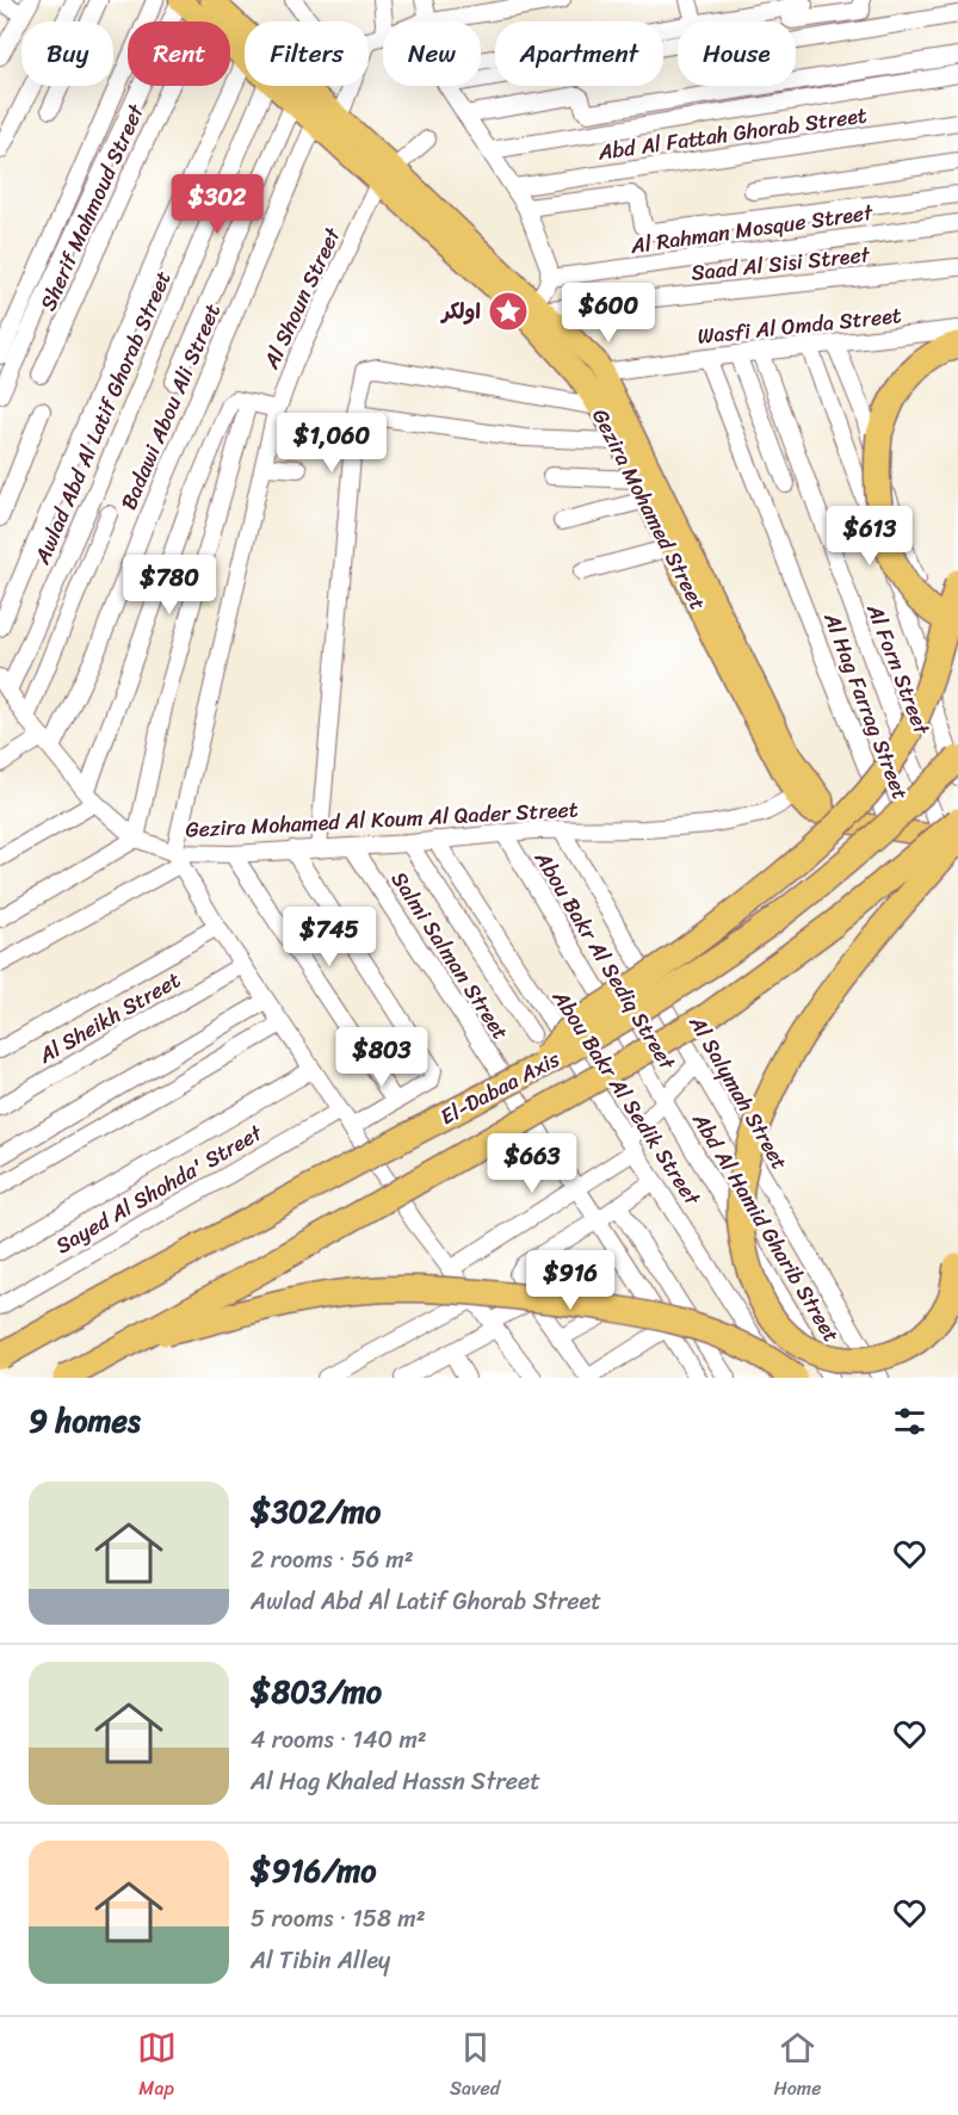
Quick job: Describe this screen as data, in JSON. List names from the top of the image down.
{
  "streets": {
    "highway": ["El-Dabaa Axis"],
    "main road": ["Gezira Mohamed Street"],
    "street": [
      "Abd Al Fattah Ghorab Street",
      "Sherif Mahmoud Street",
      "Al Rahman Mosque Street",
      "Saad Al Sisi Street",
      "Al Shoun Street",
      "Wasfi Al Omda Street",
      "Badawi Abou Ali Street",
      "Awlad Abd Al Latif Ghorab Street",
      "Al Forn Street",
      "Al Hag Farrag Street",
      "Gezira Mohamed Al Koum Al Qader Street",
      "Salmi Salman Street",
      "Abou Bakr Al Sediq Street",
      "Al Sheikh Street",
      "Al Salymah Street",
      "Abou Bakr Al Sedik Street",
      "Sayed Al Shohda' Street",
      "Abd Al Hamid Gharib Street"
    ]
  },
  "crossings": [
    ["Sherif Mahmoud Street", "Gezira Mohamed Street"],
    ["Saad Al Sisi Street", "Gezira Mohamed Street"],
    ["Al Shoun Street", "Gezira Mohamed Street"],
    ["Al Shoun Street", "Gezira Mohamed Al Koum Al Qader Street"],
    ["Wasfi Al Omda Street", "Gezira Mohamed Street"],
    ["Wasfi Al Omda Street", "Al Forn Street"],
    ["Wasfi Al Omda Street", "Al Hag Farrag Street"],
    ["Badawi Abou Ali Street", "Gezira Mohamed Street"],
    ["Badawi Abou Ali Street", "Gezira Mohamed Al Koum Al Qader Street"],
    ["Awlad Abd Al Latif Ghorab Street", "Gezira Mohamed Al Koum Al Qader Street"],
    ["Gezira Mohamed Street", "Al Forn Street"],
    ["Gezira Mohamed Street", "Al Hag Farrag Street"],
    ["Gezira Mohamed Street", "Gezira Mohamed Al Koum Al Qader Street"],
    ["Gezira Mohamed Street", "El-Dabaa Axis"],
    ["Al Forn Street", "El-Dabaa Axis"],
    ["Gezira Mohamed Al Koum Al Qader Street", "Salmi Salman Street"],
    ["Gezira Mohamed Al Koum Al Qader Street", "Abou Bakr Al Sediq Street"],
    ["Gezira Mohamed Al Koum Al Qader Street", "Al Salymah Street"],
    ["Gezira Mohamed Al Koum Al Qader Street", "Abou Bakr Al Sedik Street"],
    ["Salmi Salman Street", "Abou Bakr Al Sediq Street"],
    ["Abou Bakr Al Sediq Street", "Abou Bakr Al Sedik Street"],
    ["Abou Bakr Al Sediq Street", "Abd Al Hamid Gharib Street"]
  ],
  "places": {
    "place": ["اولكر"]
  },
  "page": {
    "chip": [
      "Buy",
      "Rent",
      "Filters",
      "New",
      "Apartment",
      "House"
    ],
    "price": [
      "$302",
      "$600",
      "$1,060",
      "$613",
      "$780",
      "$745",
      "$803",
      "$663",
      "$916"
    ],
    "heading": "9 homes",
    "list": [
      {
        "name": "$302/mo",
        "note": "2 rooms · 56 m² · Awlad Abd Al Latif Ghorab Street"
      },
      {
        "name": "$803/mo",
        "note": "4 rooms · 140 m² · Al Hag Khaled Hassn Street"
      },
      {
        "name": "$916/mo",
        "note": "5 rooms · 158 m² · Al Tibin Alley"
      }
    ],
    "tabs": ["Map", "Saved", "Home"]
  }
}
